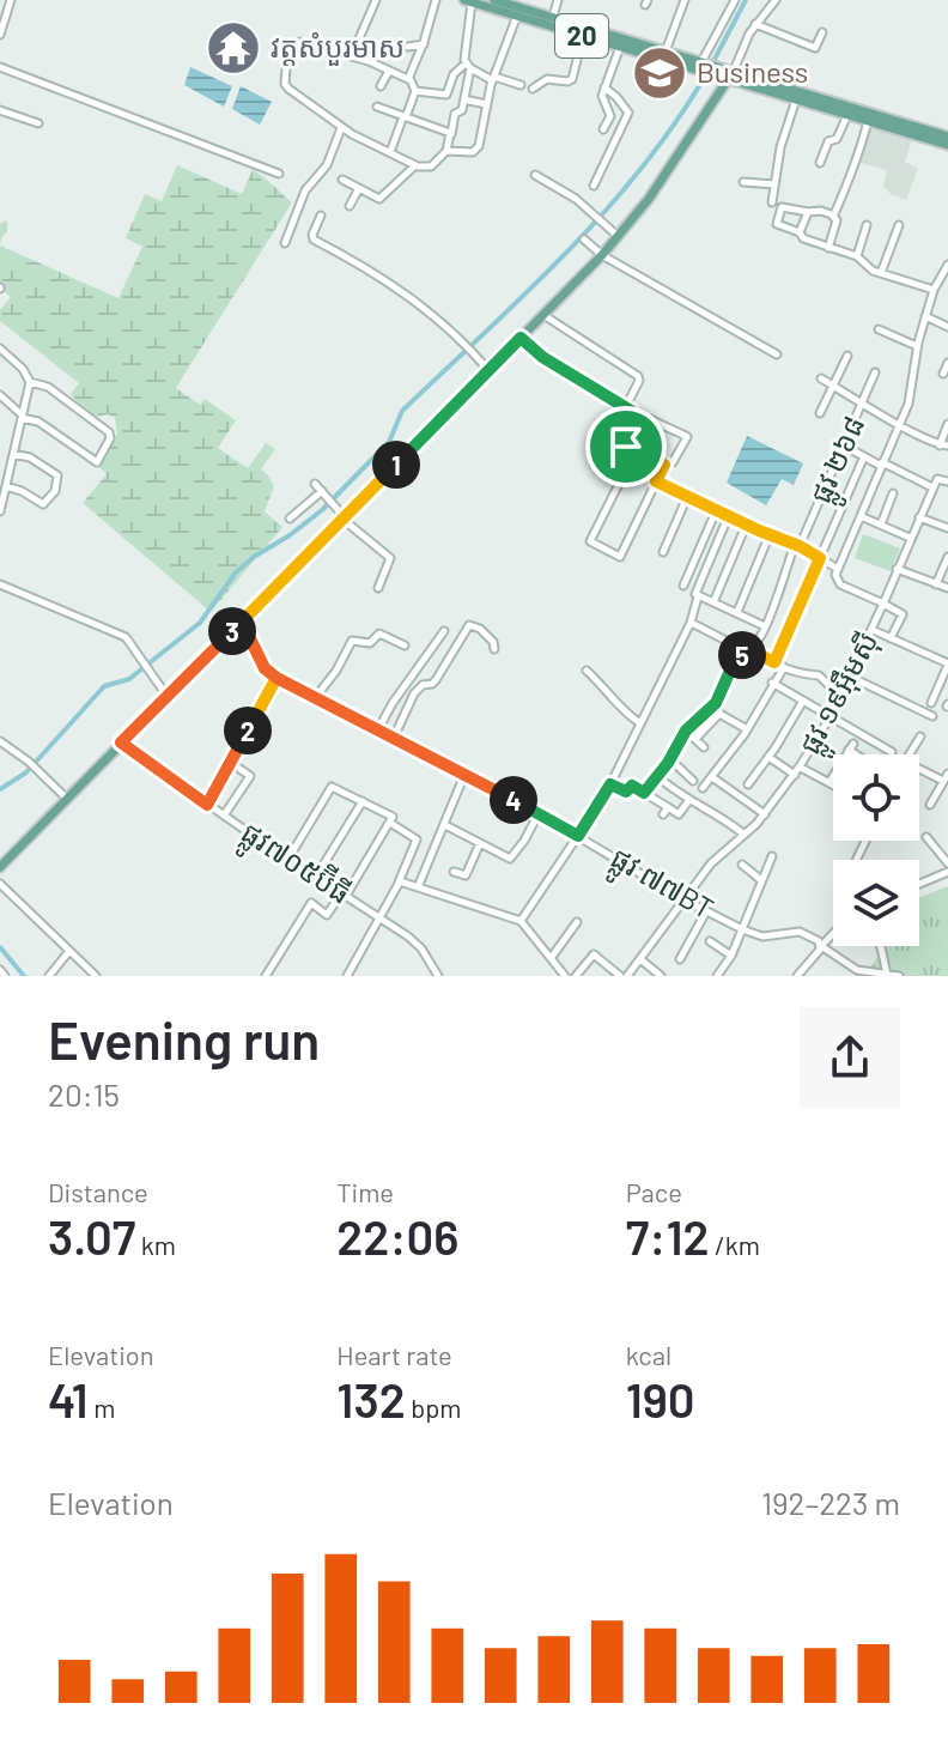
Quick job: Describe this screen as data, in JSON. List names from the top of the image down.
{
  "streets": {
    "main road": ["20"],
    "street": [
      "ផ្លូវ ២៦៨",
      "ផ្លូវ ១៩អ៊ឹមស៊ី",
      "ផ្លូវ៧០៥ប៊ីធី",
      "ផ្លូវ ៧៧BT"
    ]
  },
  "crossings": [
    ["ផ្លូវ ១៩អ៊ឹមស៊ី", "ផ្លូវ ៧៧BT"]
  ],
  "places": {
    "temple": ["វត្តសំបួរមាស"],
    "school or university": ["Business"]
  },
  "page": {
    "pins": [
      "1",
      "3",
      "5",
      "2",
      "4"
    ],
    "heading": ["Evening run", "20:15"],
    "stats": [
      ["Distance", "3.07 km"],
      ["Time", "22:06"],
      ["Pace", "7:12 /km"],
      ["Elevation", "41 m"],
      ["Heart rate", "132 bpm"],
      ["kcal", "190"]
    ],
    "chart": ["Elevation", "192–223 m"]
  }
}
